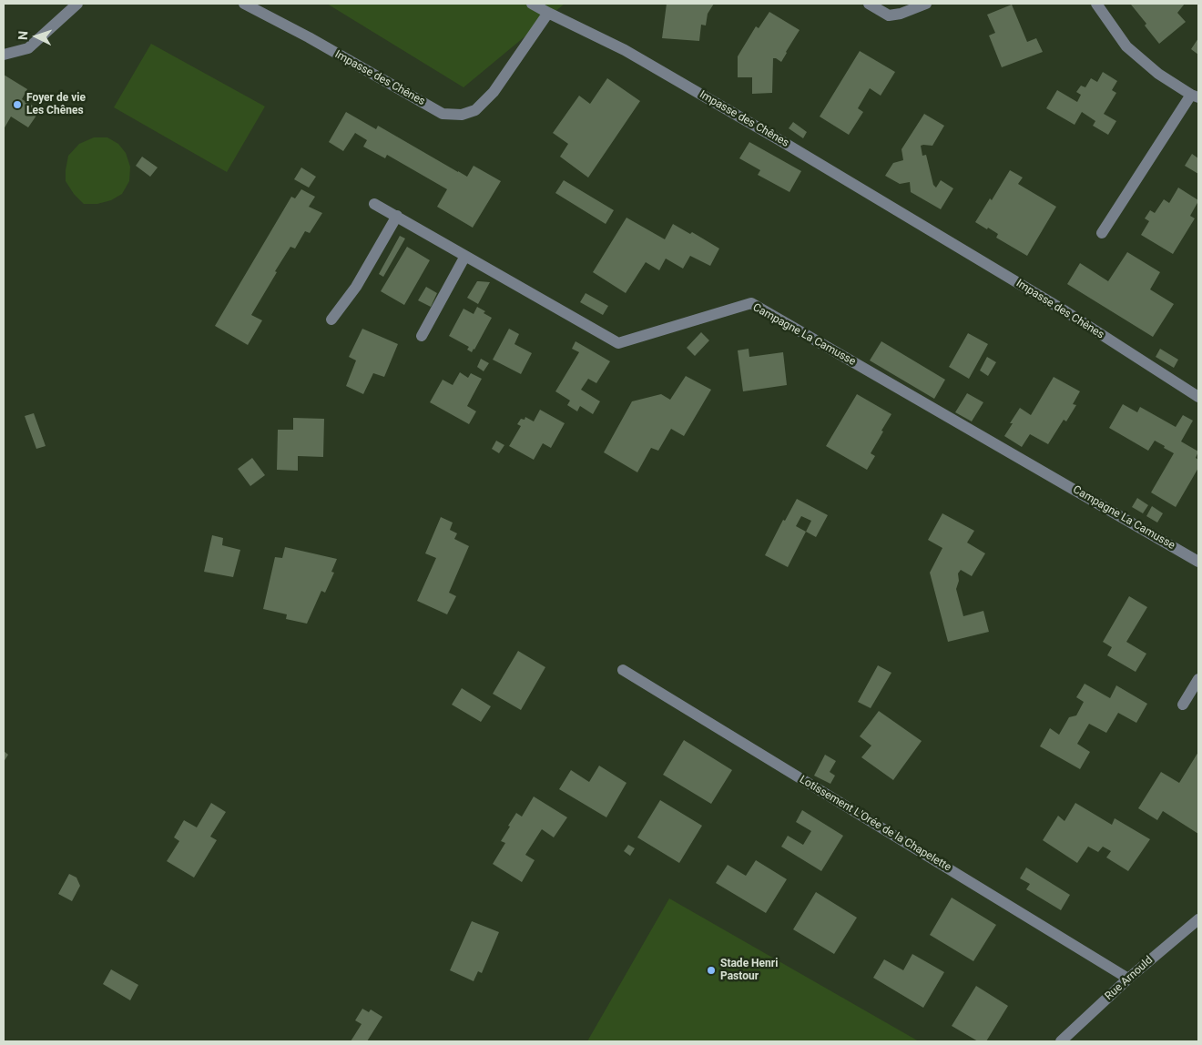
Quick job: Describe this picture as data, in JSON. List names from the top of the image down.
{
  "streets": {
    "street": [
      "Impasse des Chênes",
      "Campagne La Camusse",
      "Lotissement L'Orée de la Chapelette",
      "Rue Arnould"
    ]
  },
  "crossings": [
    ["Lotissement L'Orée de la Chapelette", "Rue Arnould"]
  ],
  "places": ["Foyer de vie Les Chênes", "Stade Henri Pastour"],
  "north": "left"
}
